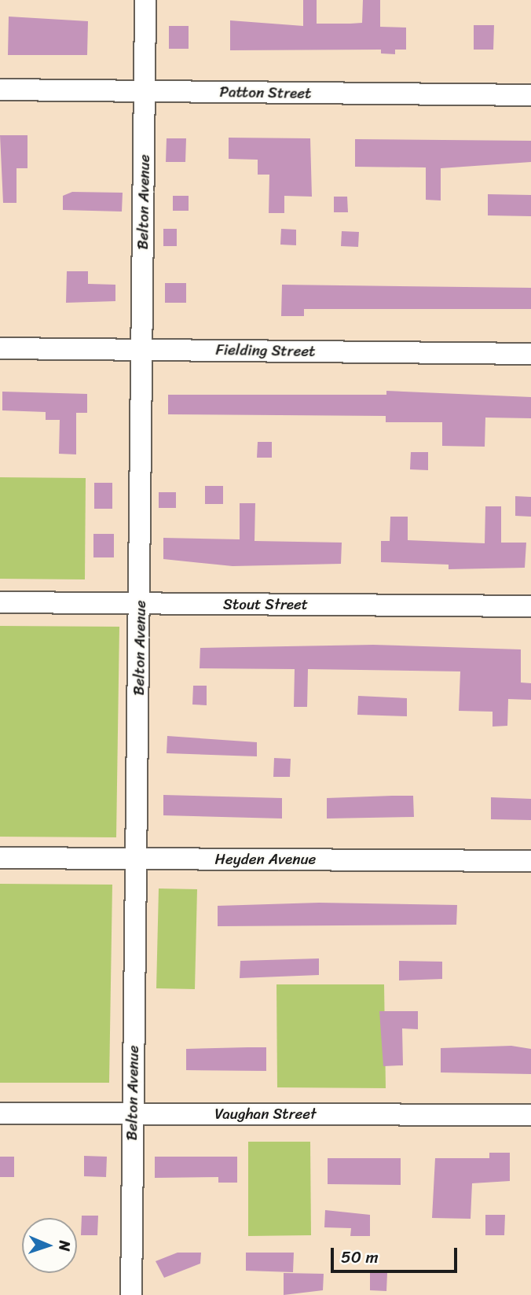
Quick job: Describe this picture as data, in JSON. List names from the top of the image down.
{
  "streets": {
    "street": [
      "Patton Street",
      "Belton Avenue",
      "Fielding Street",
      "Stout Street",
      "Heyden Avenue",
      "Vaughan Street"
    ]
  },
  "crossings": [
    ["Patton Street", "Belton Avenue"],
    ["Belton Avenue", "Fielding Street"],
    ["Belton Avenue", "Stout Street"],
    ["Belton Avenue", "Heyden Avenue"],
    ["Belton Avenue", "Vaughan Street"]
  ],
  "scale_bar": "50 m",
  "north": "right"
}
